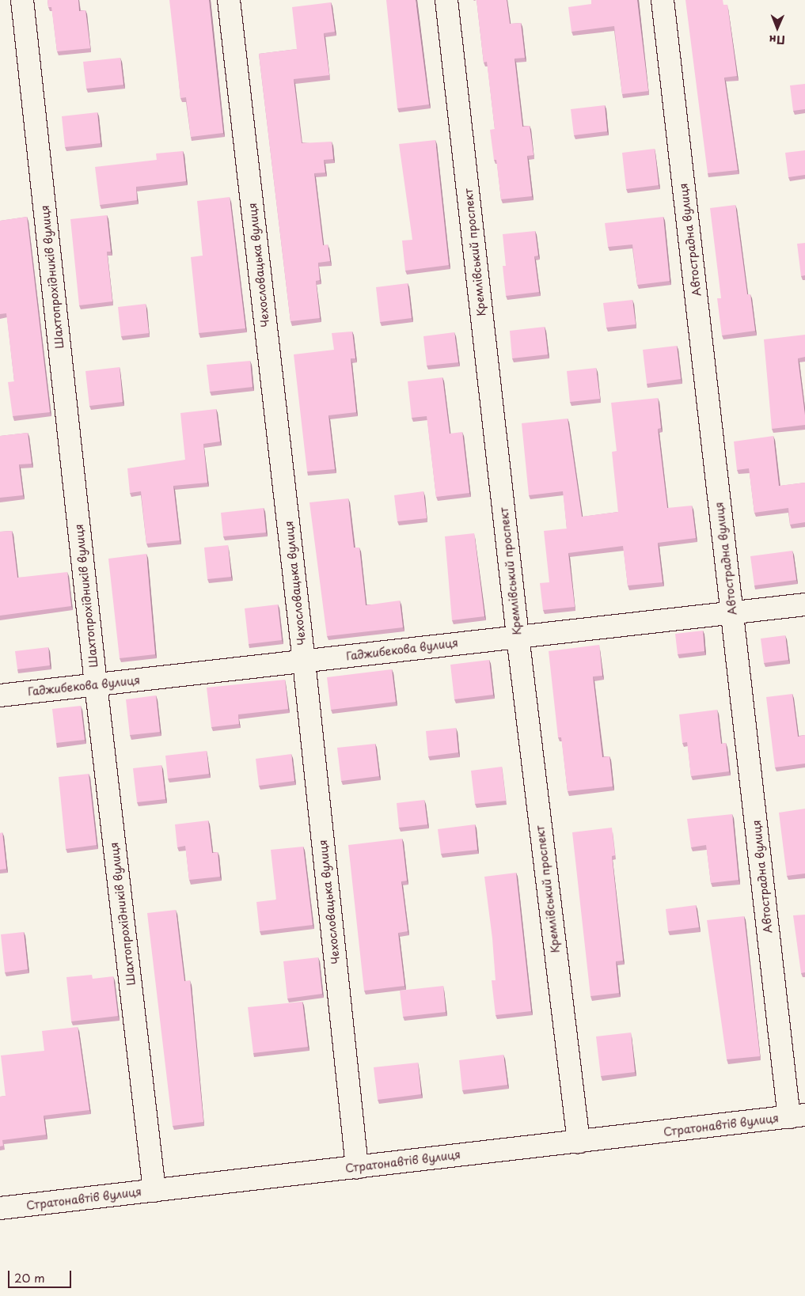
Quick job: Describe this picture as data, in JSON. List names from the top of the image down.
{
  "streets": {
    "street": [
      "Автострадна вулиця",
      "Кремлівський проспект",
      "Чехословацька вулиця",
      "Шахтопрохідників вулиця",
      "Гаджибекова вулиця",
      "Стратонавтів вулиця"
    ]
  },
  "crossings": [
    ["Автострадна вулиця", "Гаджибекова вулиця"],
    ["Автострадна вулиця", "Стратонавтів вулиця"],
    ["Кремлівський проспект", "Гаджибекова вулиця"],
    ["Кремлівський проспект", "Стратонавтів вулиця"],
    ["Чехословацька вулиця", "Гаджибекова вулиця"],
    ["Чехословацька вулиця", "Стратонавтів вулиця"],
    ["Шахтопрохідників вулиця", "Гаджибекова вулиця"],
    ["Шахтопрохідників вулиця", "Стратонавтів вулиця"]
  ],
  "scale_bar": "20 m",
  "north": "bottom"
}
